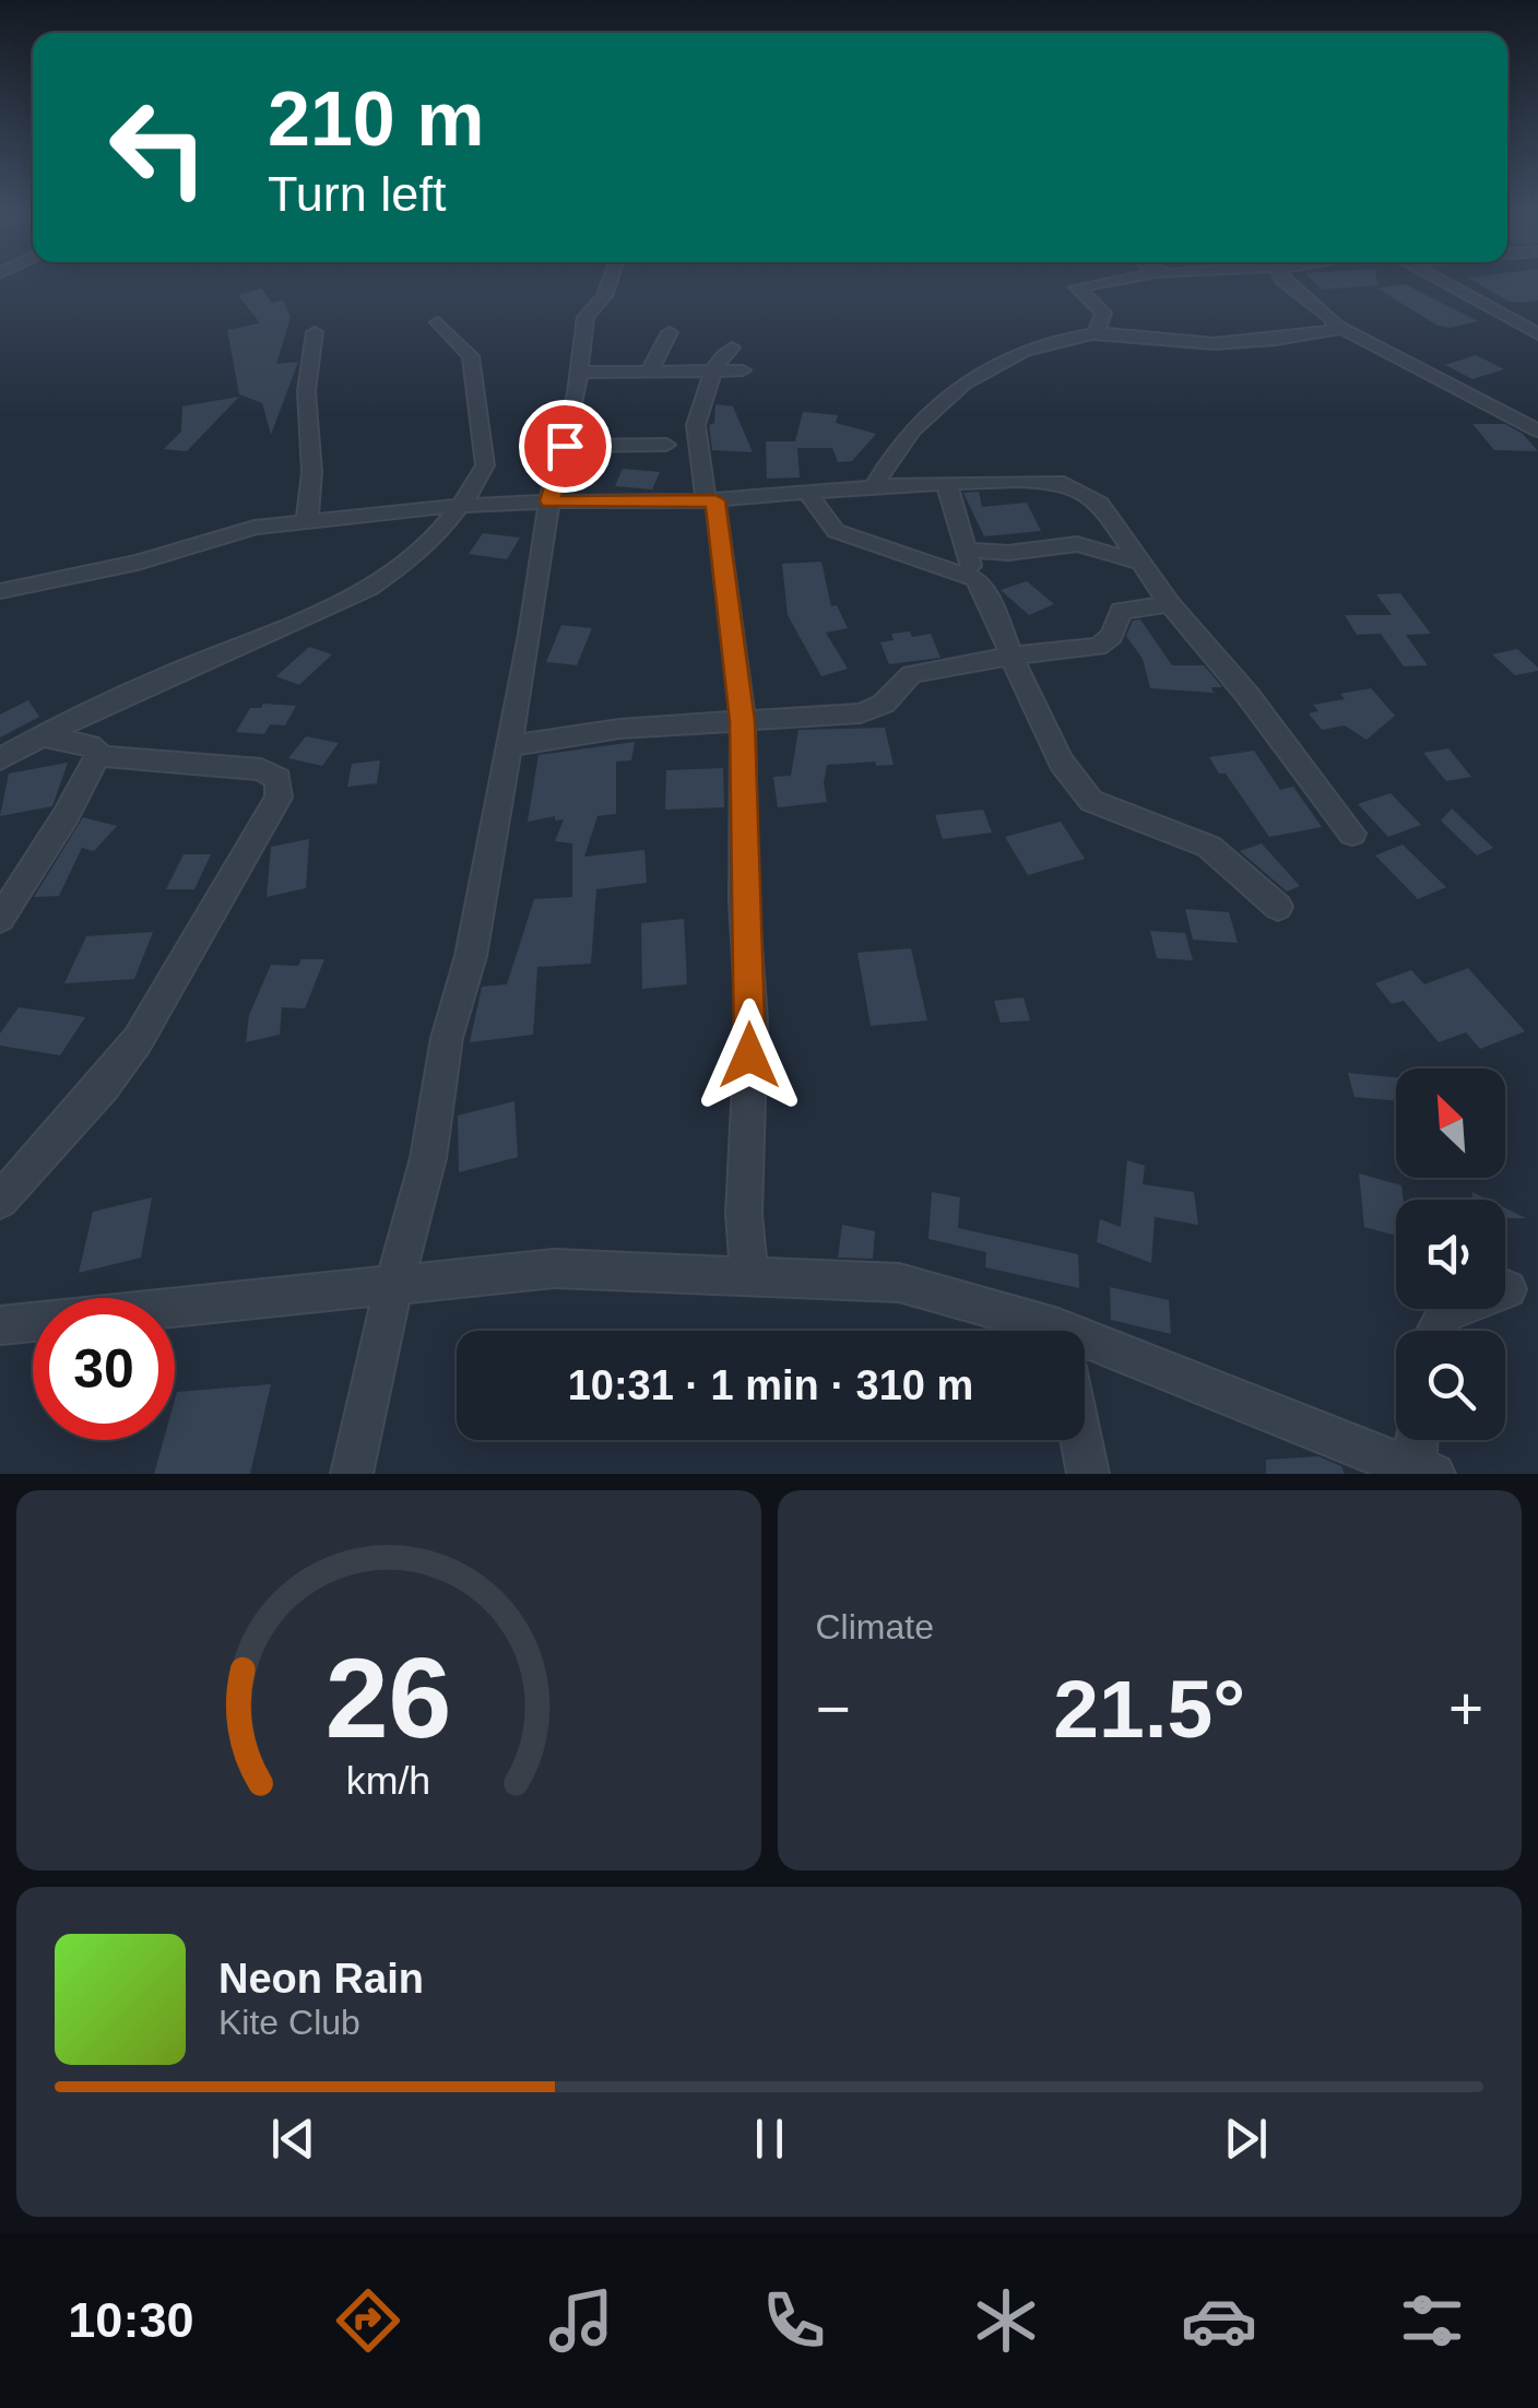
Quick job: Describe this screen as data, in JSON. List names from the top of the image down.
{
  "north": "top left",
  "page": {
    "turn": ["210 m", "Turn left"],
    "limit": "30",
    "trip": "10:31 · 1 min · 310 m",
    "tile": "Climate",
    "heat": ["−", "21.5°", "+"],
    "song": ["Neon Rain", "Kite Club"],
    "tabs": "10:30",
    "gauge": ["26", "km/h"]
  }
}
